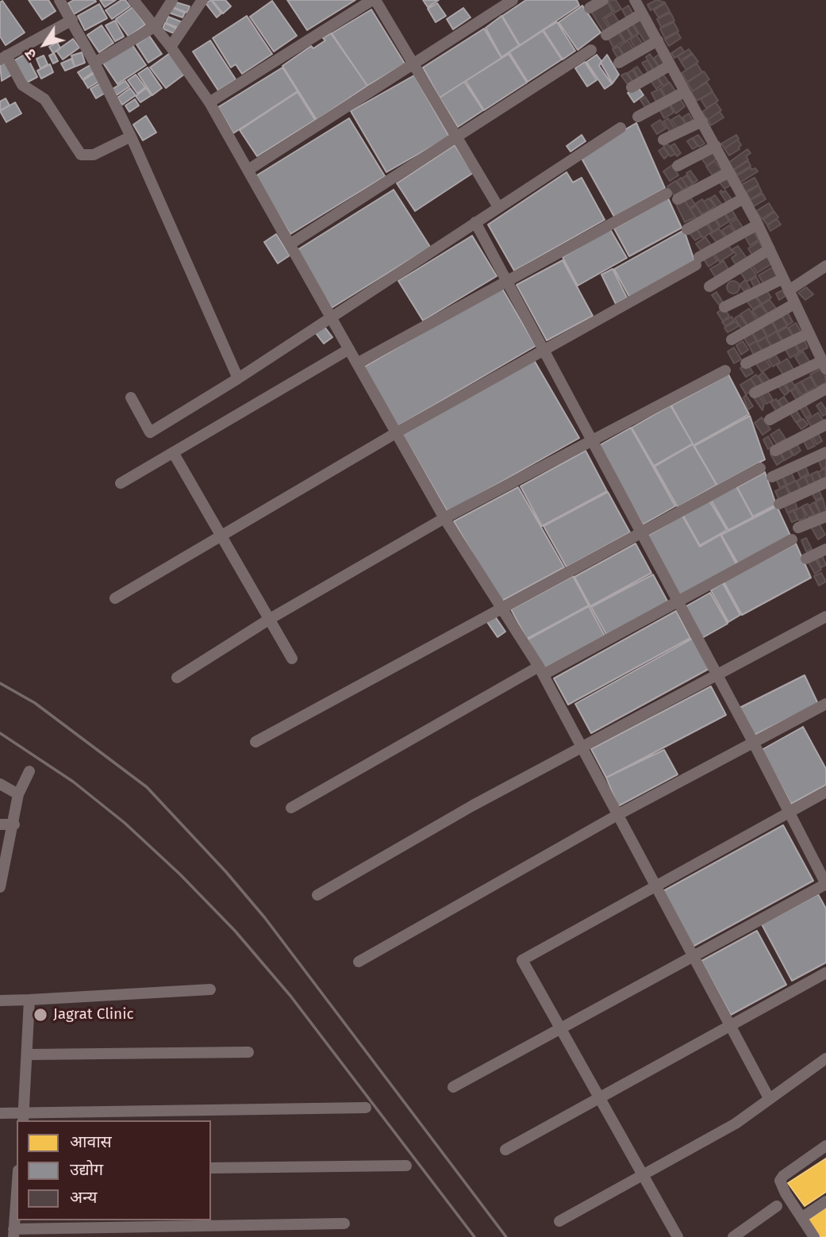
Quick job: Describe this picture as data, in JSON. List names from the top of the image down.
{
  "places": ["Jagrat Clinic"],
  "legend": ["आवास", "उद्योग", "अन्य"],
  "north": "bottom left"
}
